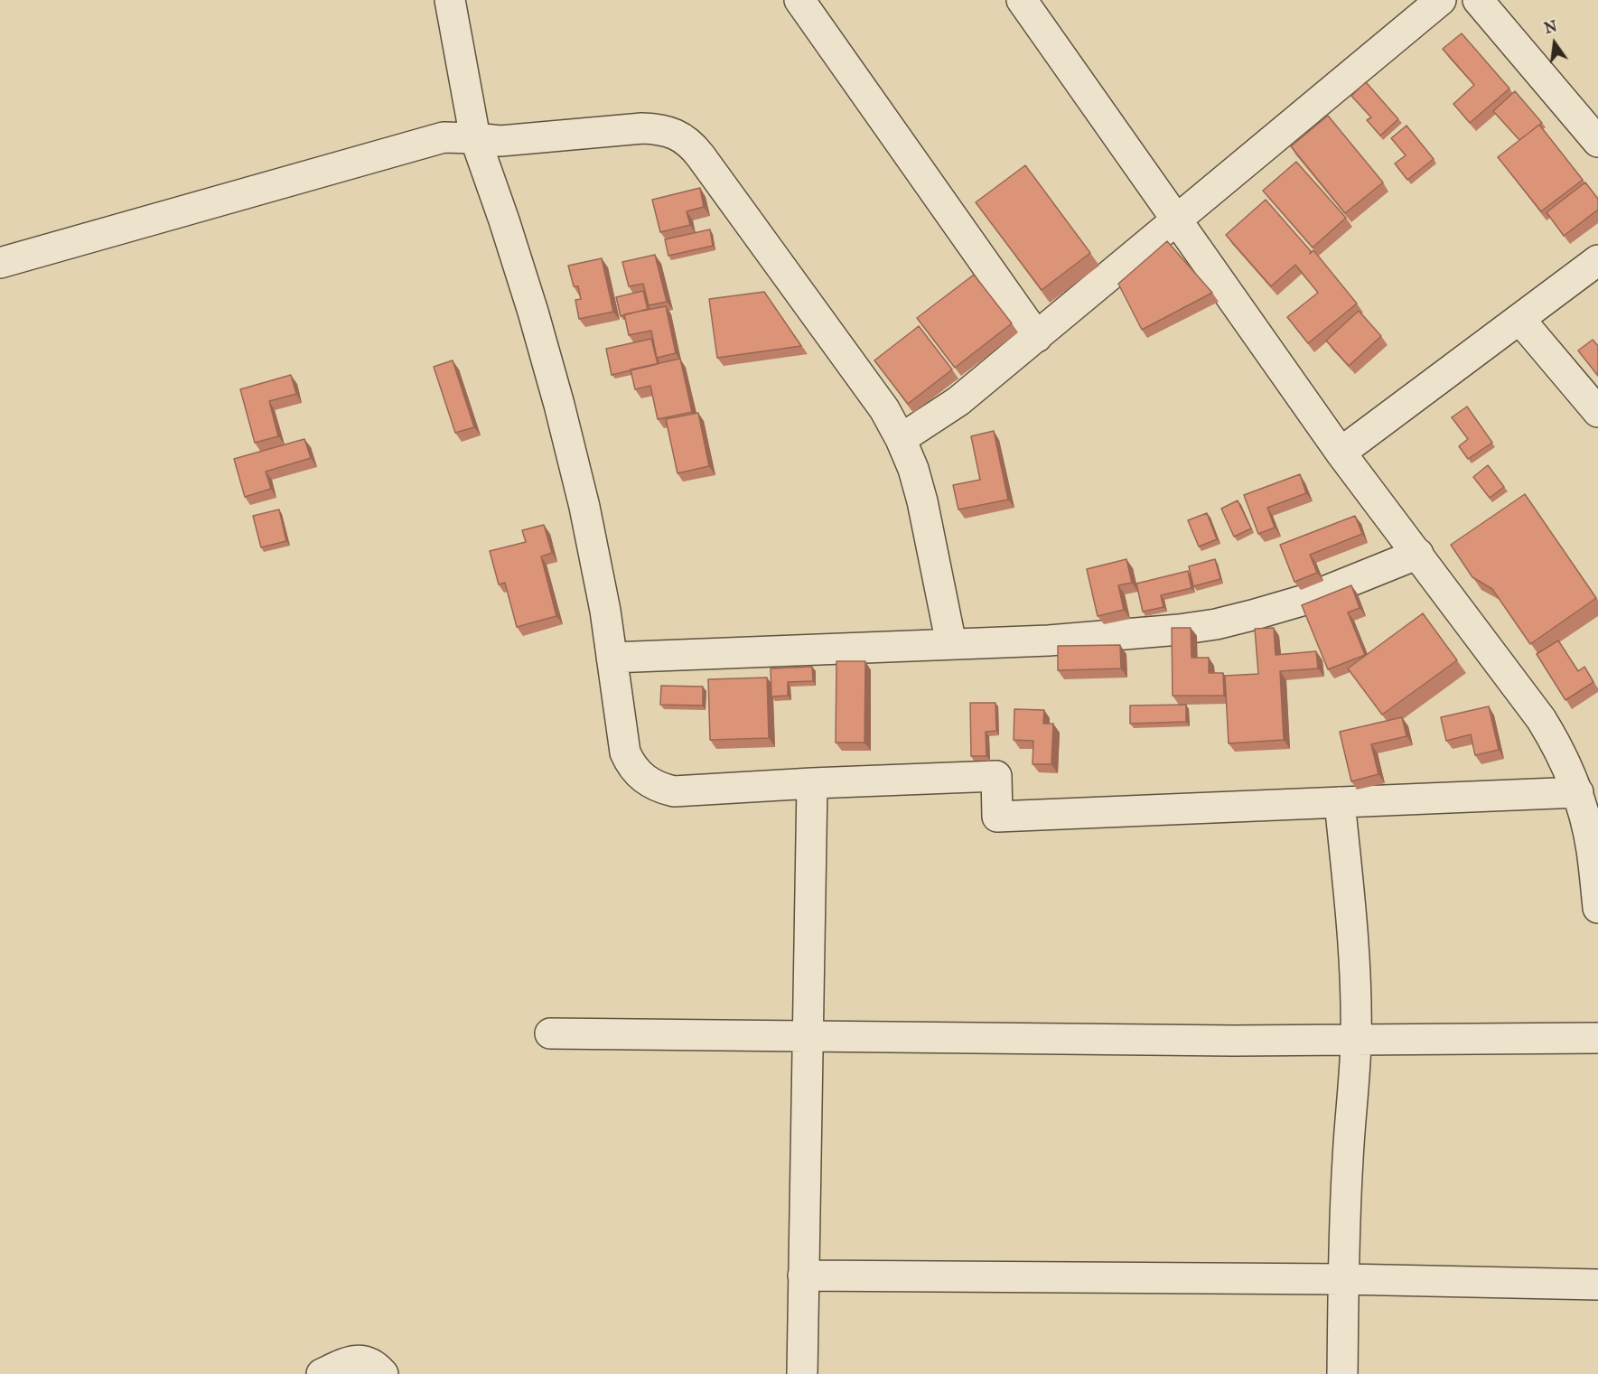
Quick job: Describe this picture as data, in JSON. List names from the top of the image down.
{
  "north": "top"
}
